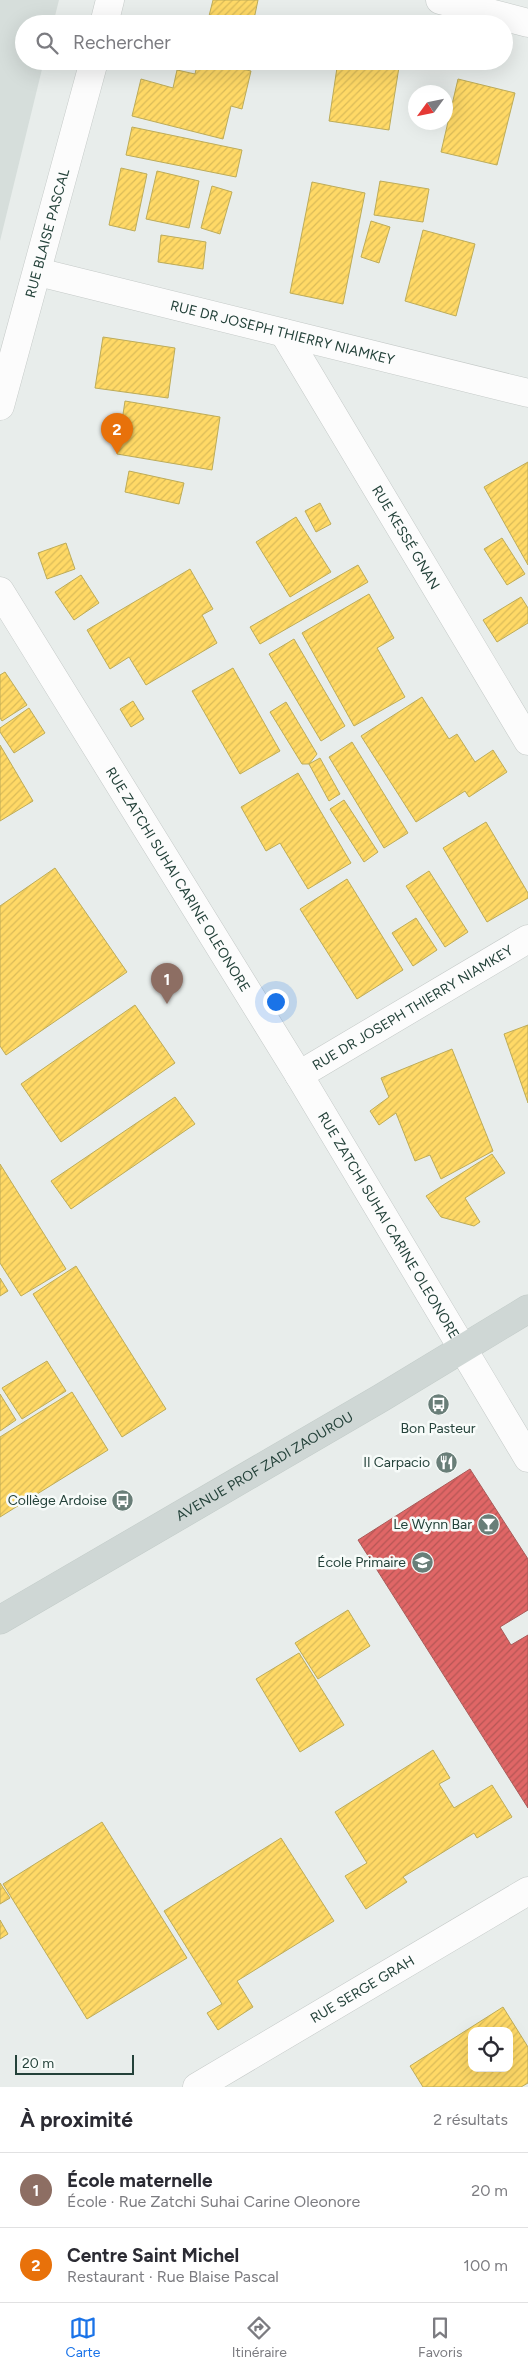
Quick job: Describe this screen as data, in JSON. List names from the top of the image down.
{
  "streets": {
    "main road": ["AVENUE PROF ZADI ZAOUROU"],
    "street": [
      "RUE BLAISE PASCAL",
      "RUE DR JOSEPH THIERRY NIAMKEY",
      "RUE KESSÉ GNAN",
      "RUE ZATCHI SUHAI CARINE OLEONORE",
      "RUE SERGE GRAH"
    ]
  },
  "crossings": [
    ["RUE BLAISE PASCAL", "RUE DR JOSEPH THIERRY NIAMKEY"],
    ["RUE DR JOSEPH THIERRY NIAMKEY", "RUE KESSÉ GNAN"],
    ["RUE DR JOSEPH THIERRY NIAMKEY", "RUE ZATCHI SUHAI CARINE OLEONORE"],
    ["RUE ZATCHI SUHAI CARINE OLEONORE", "AVENUE PROF ZADI ZAOUROU"]
  ],
  "places": {
    "bus stop": ["Bon Pasteur", "Collège Ardoise"],
    "restaurant": ["Il Carpacio"],
    "bar": ["Le Wynn Bar"],
    "school or university": ["École Primaire"]
  },
  "scale_bar": "20 m",
  "north": "bottom left",
  "page": {
    "search": "Rechercher",
    "pins": ["2", "1"],
    "scale": "20 m",
    "heading": ["À proximité", "2 résultats"],
    "list": [
      {
        "mark": "1",
        "name": "École maternelle",
        "note": "École · Rue Zatchi Suhai Carine Oleonore",
        "value": "20 m"
      },
      {
        "mark": "2",
        "name": "Centre Saint Michel",
        "note": "Restaurant · Rue Blaise Pascal",
        "value": "100 m"
      }
    ],
    "nav": ["Carte", "Itinéraire", "Favoris"]
  }
}
